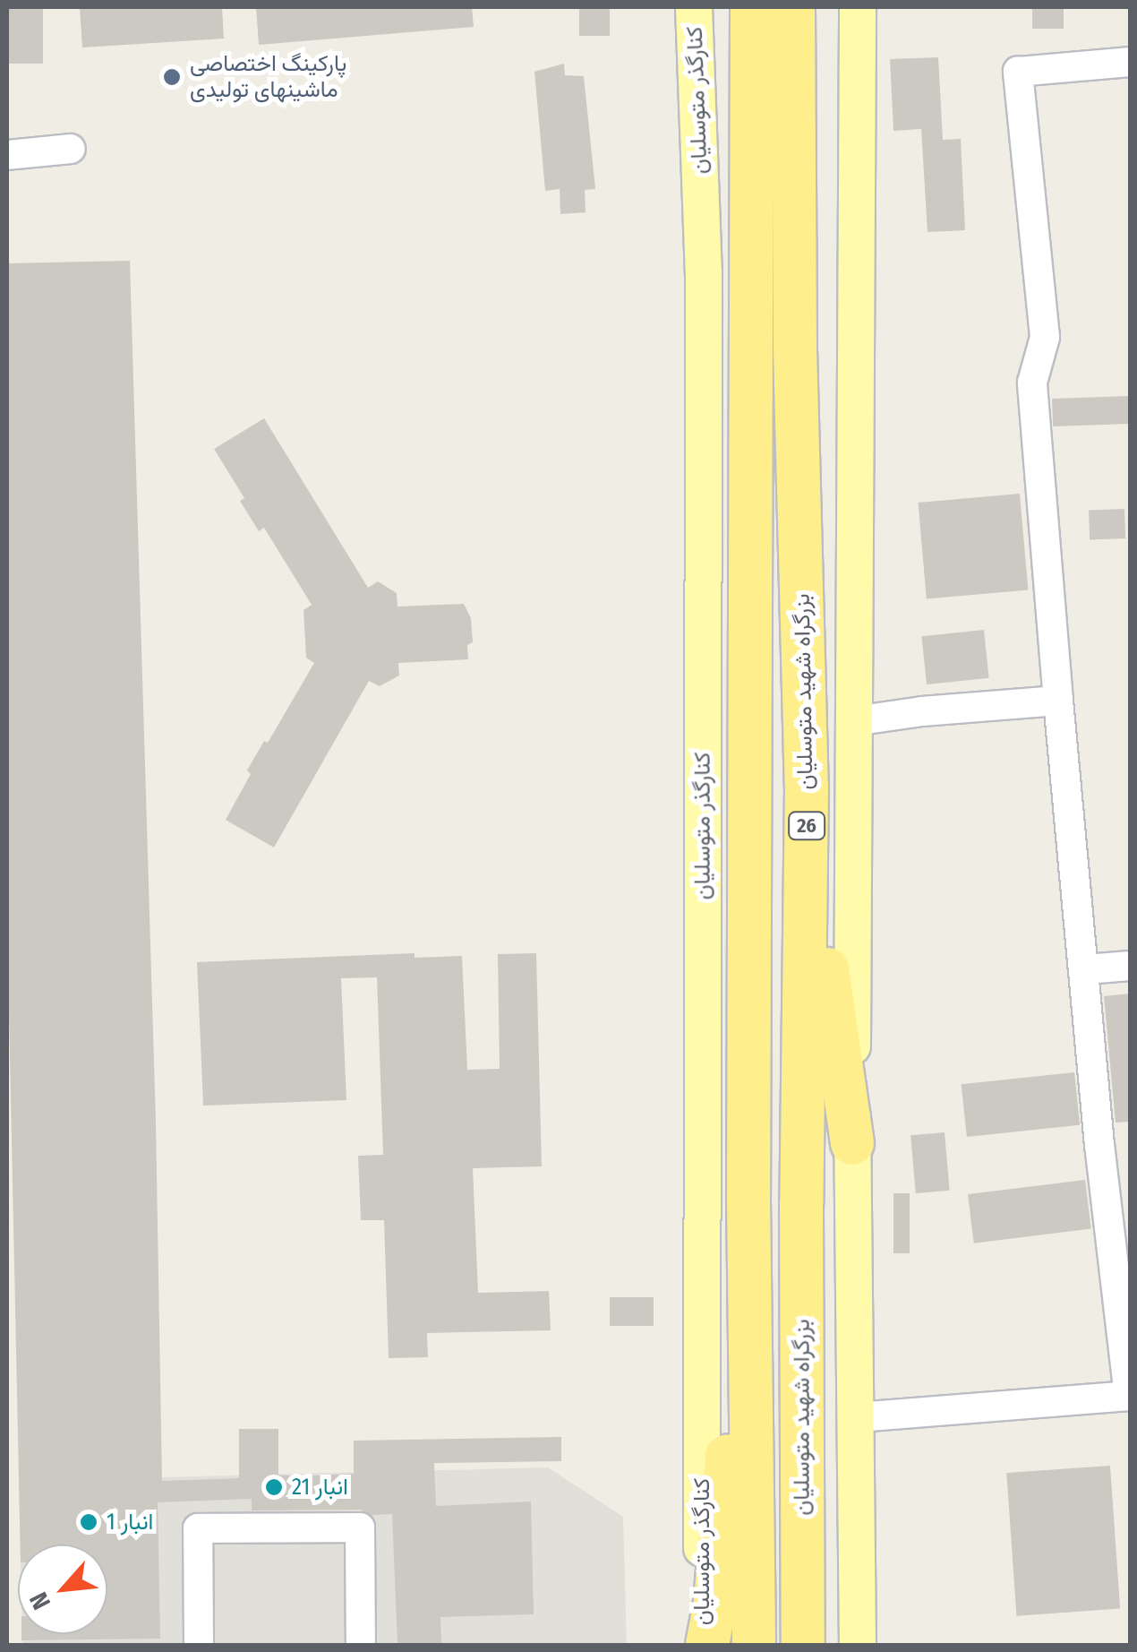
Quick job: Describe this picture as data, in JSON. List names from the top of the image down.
{
  "streets": {
    "highway": ["بزرگراه شهید متوسلیان", "26"],
    "main road": ["کنارگذر متوسلیان"]
  },
  "places": ["پارکینگ اختصاصی ماشینهای تولیدی", "انبار 21", "انبار 1"],
  "north": "bottom left"
}
